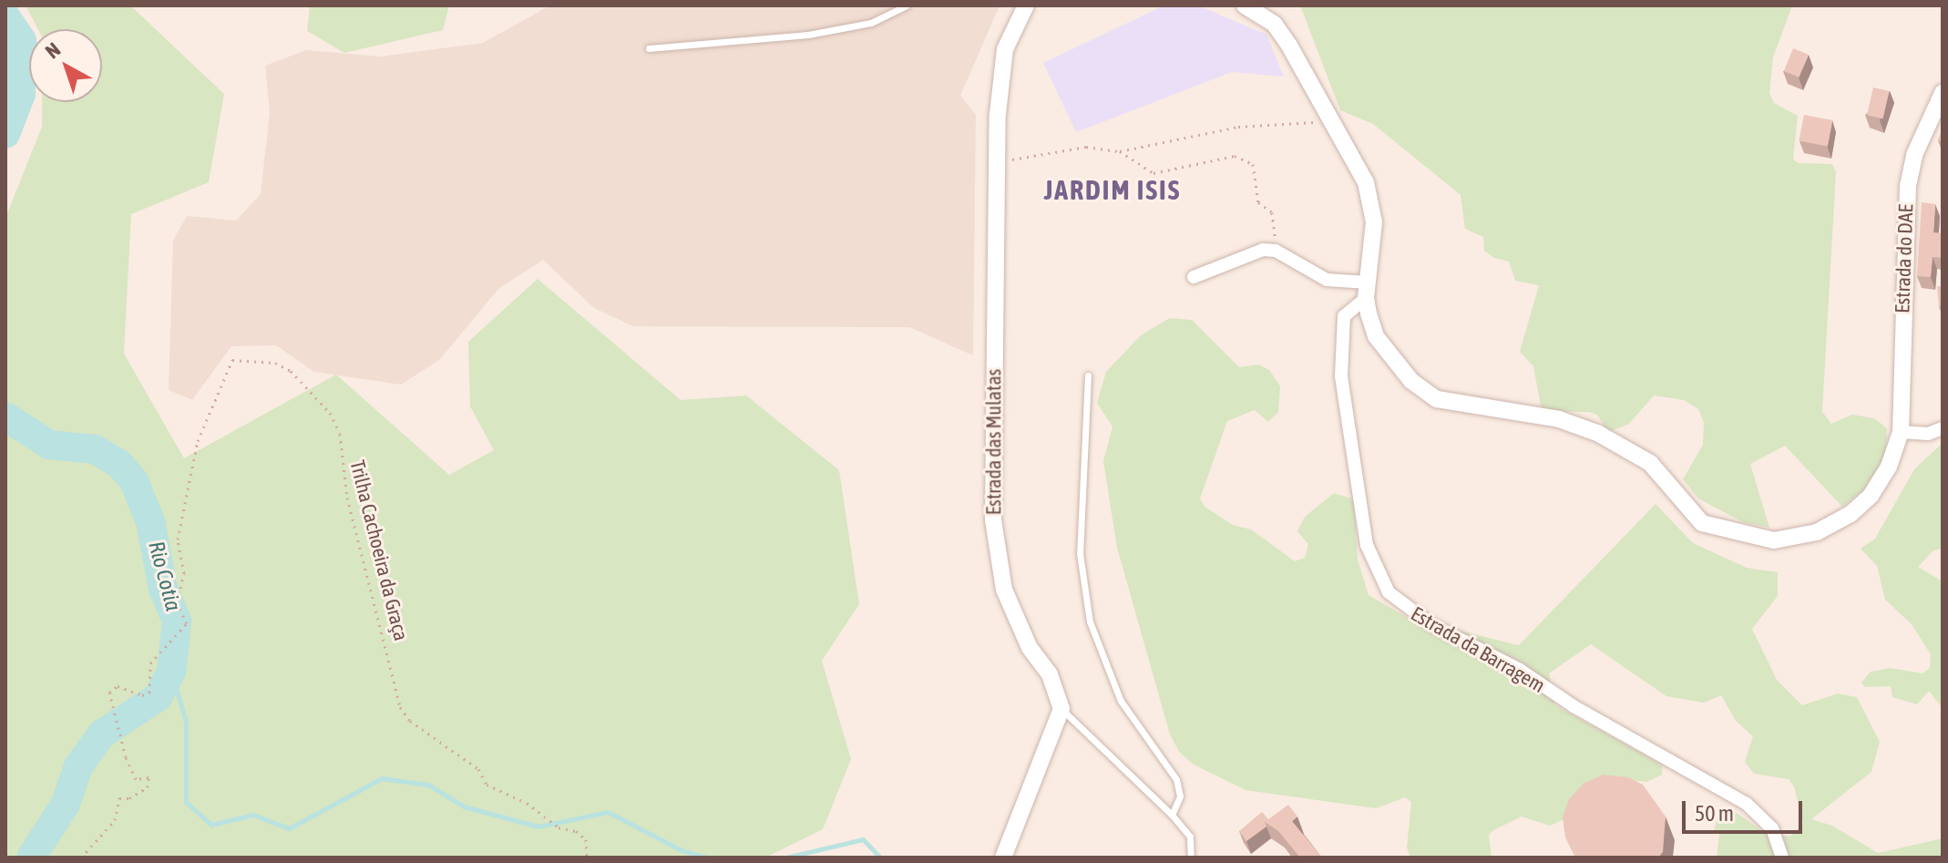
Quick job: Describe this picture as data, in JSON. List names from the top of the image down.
{
  "streets": {
    "street": ["Estrada do DAE", "Estrada das Mulatas", "Estrada da Barragem"],
    "path": ["Trilha Cachoeira da Graça"]
  },
  "crossings": [
    ["Estrada do DAE", "Estrada da Barragem"]
  ],
  "districts": ["JARDIM ISIS"],
  "water": ["Rio Cotia"],
  "scale_bar": "50 m",
  "north": "top left"
}
